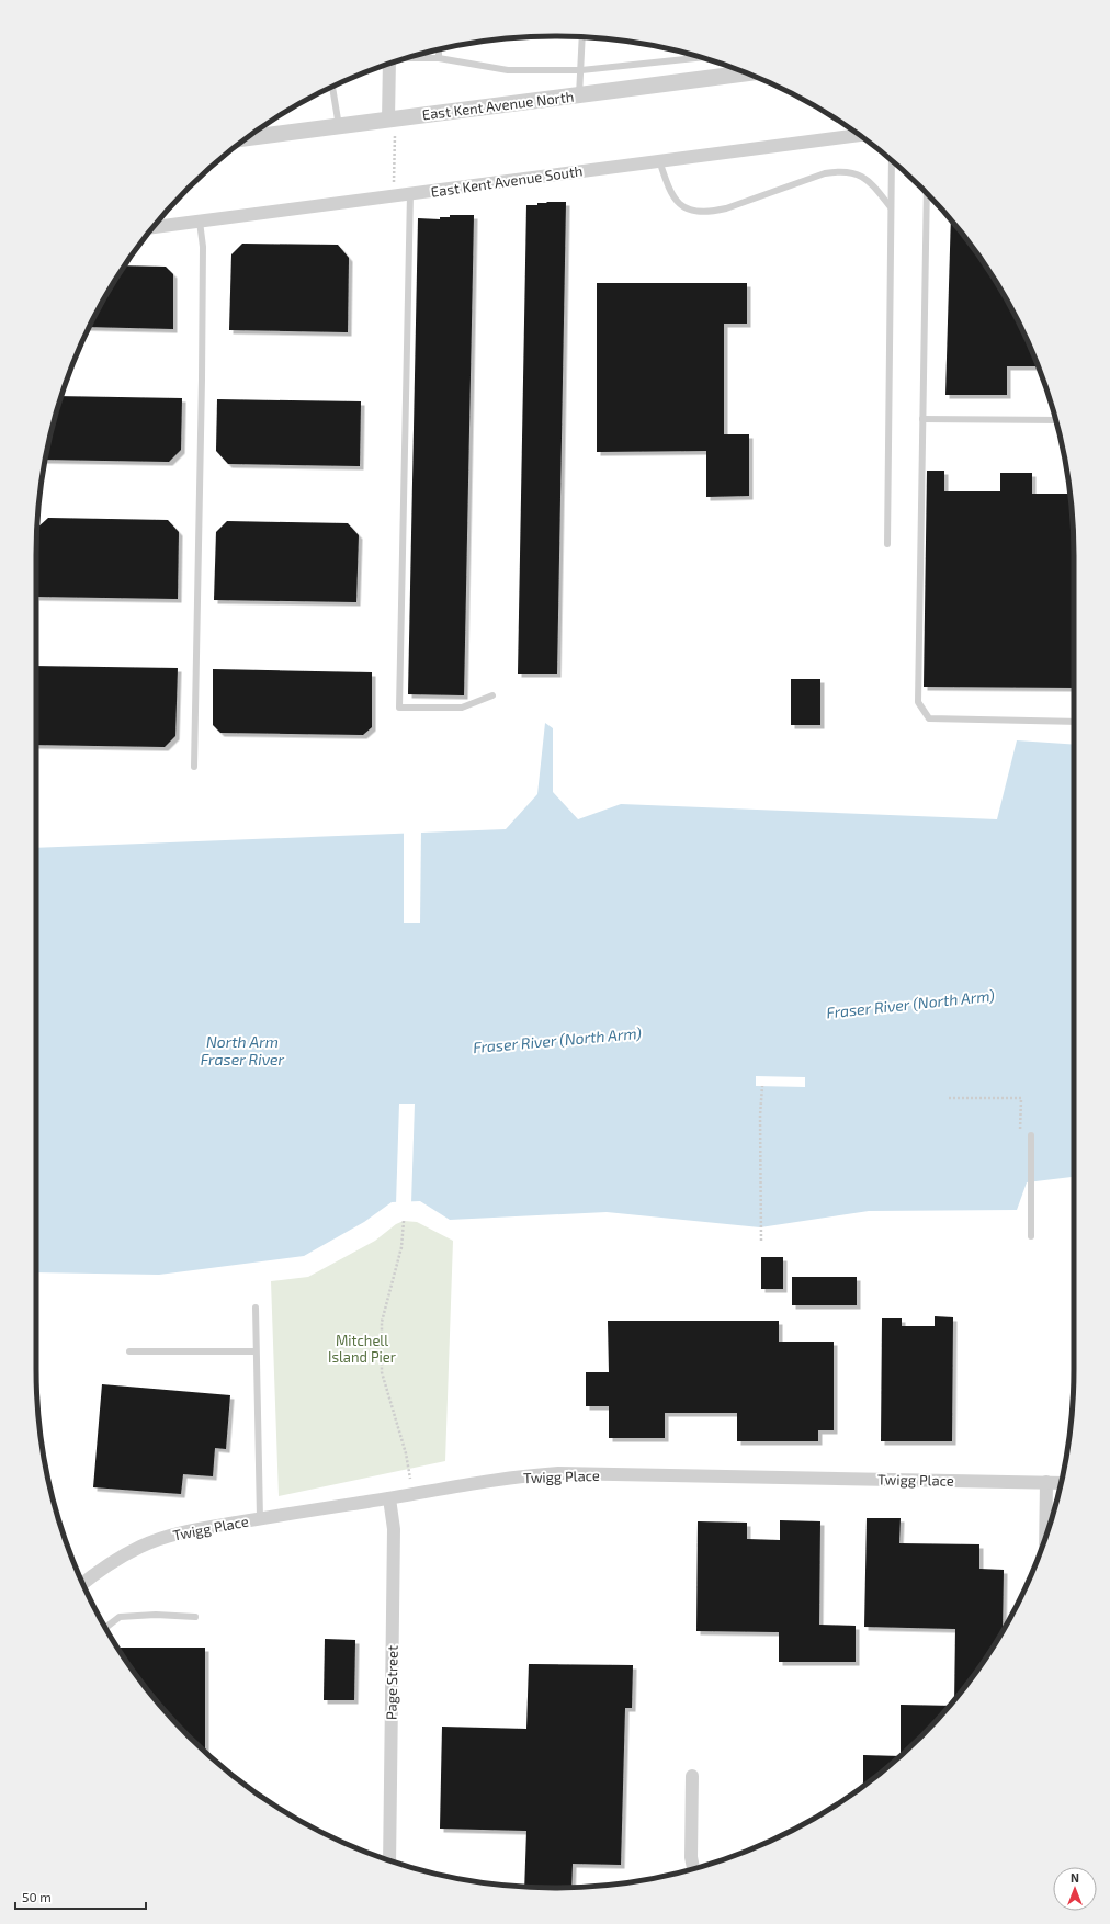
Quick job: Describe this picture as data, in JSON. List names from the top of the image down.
{
  "streets": {
    "street": [
      "East Kent Avenue North",
      "East Kent Avenue South",
      "Twigg Place",
      "Page Street"
    ]
  },
  "crossings": [
    ["Twigg Place", "Page Street"]
  ],
  "water": ["Fraser River (North Arm)", "North Arm Fraser River"],
  "parks": ["Mitchell Island Pier"],
  "scale_bar": "50 m",
  "north": "top"
}
